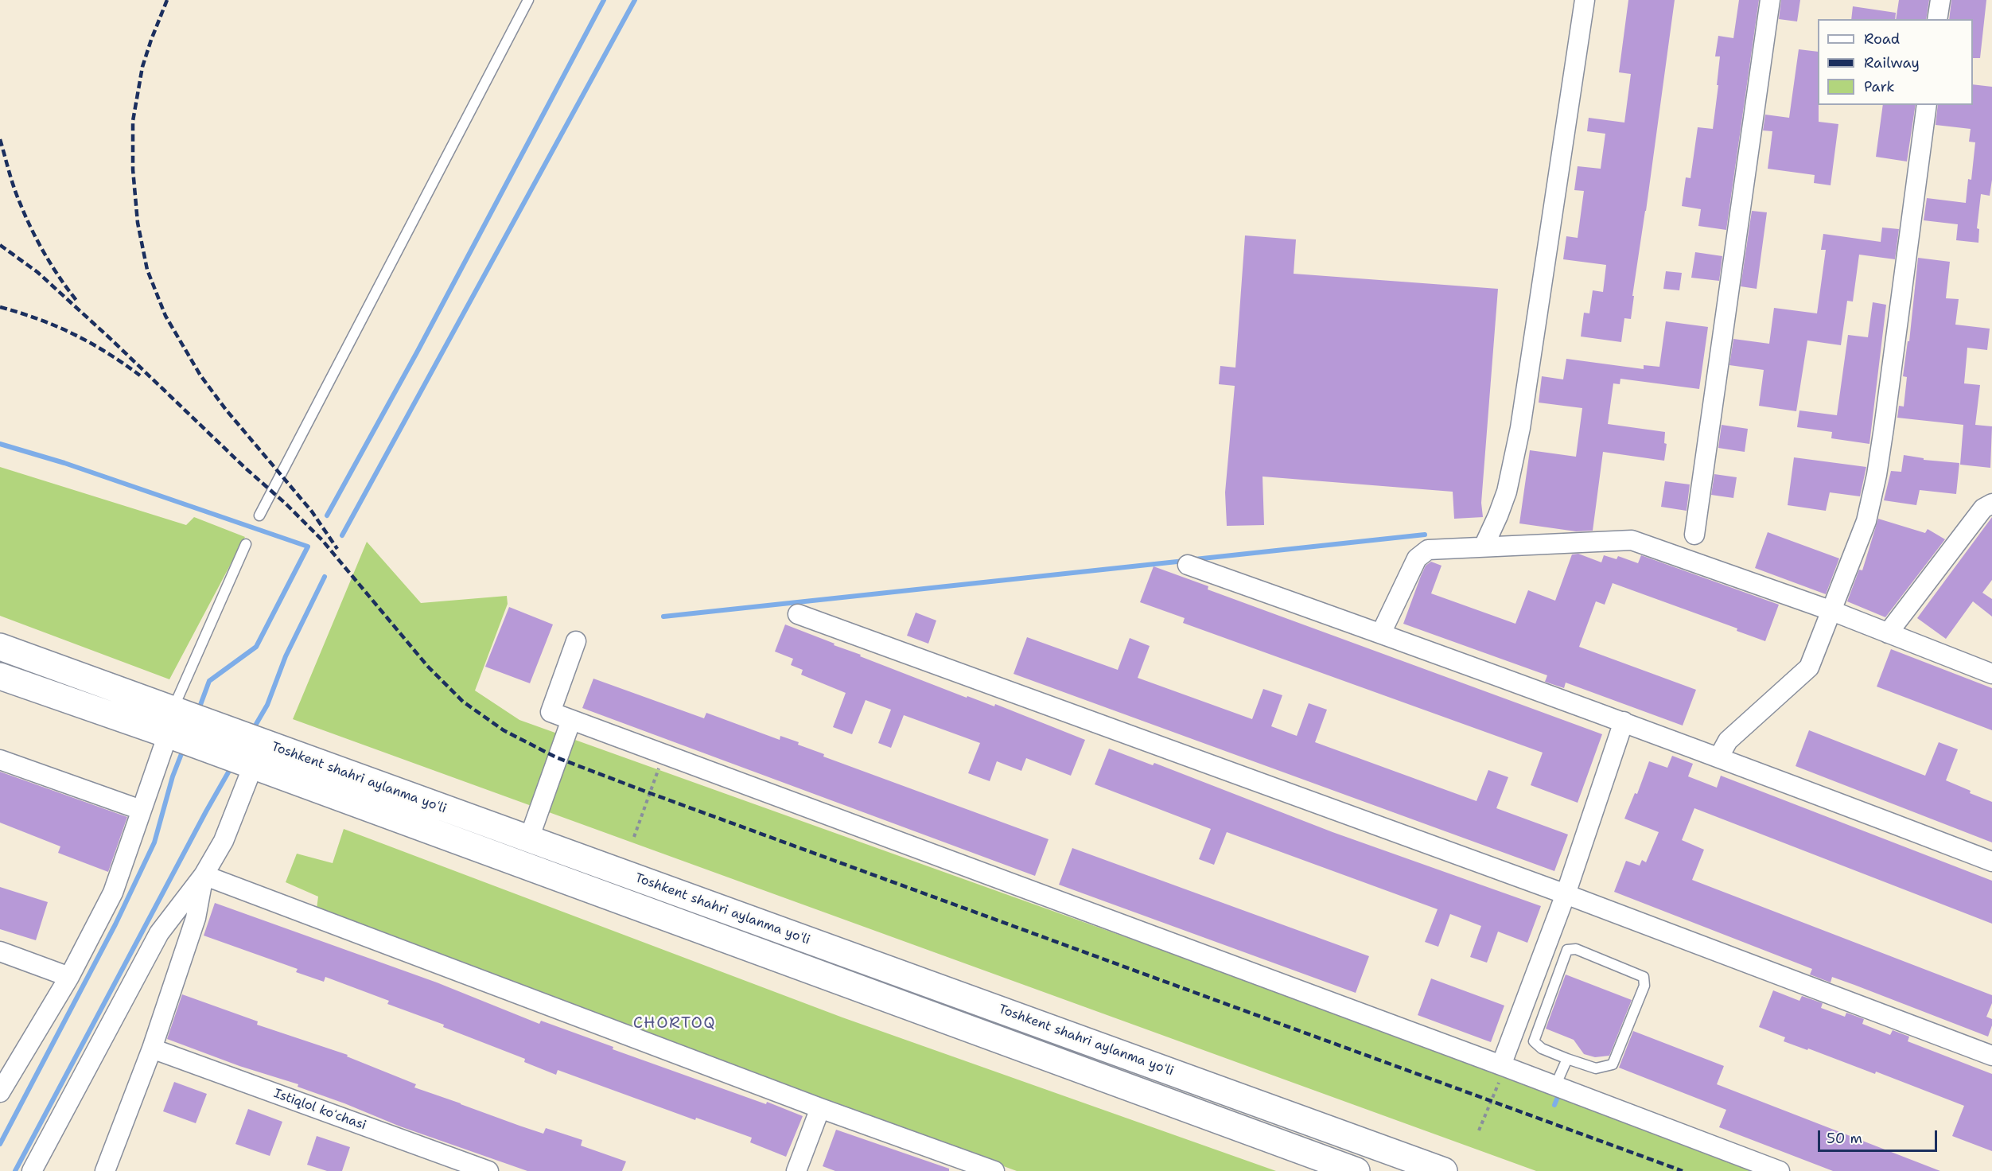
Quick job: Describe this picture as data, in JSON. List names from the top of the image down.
{
  "streets": {
    "highway": ["Toshkent shahri aylanma yoʻli"],
    "street": ["Istiqlol koʻchasi"]
  },
  "districts": ["CHORTOQ"],
  "legend": ["Road", "Railway", "Park"],
  "scale_bar": "50 m"
}
